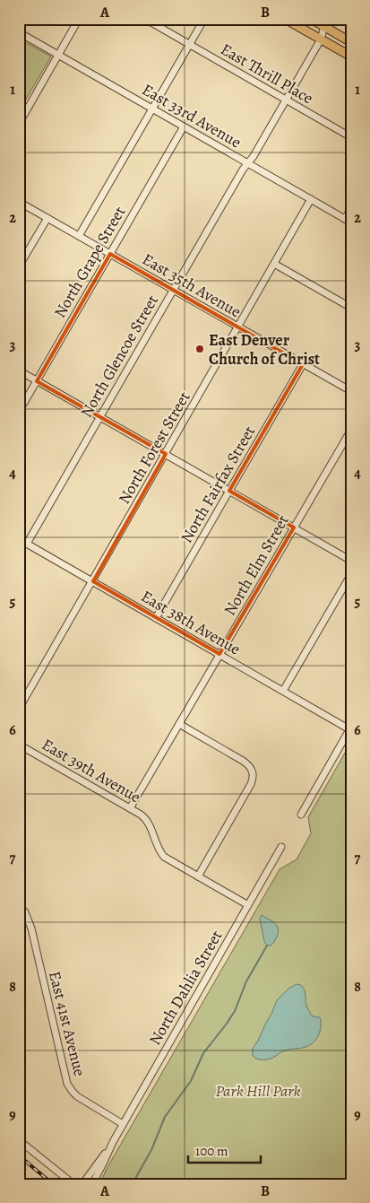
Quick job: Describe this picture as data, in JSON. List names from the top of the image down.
{
  "streets": {
    "street": [
      "East Thrill Place",
      "East 33rd Avenue",
      "North Grape Street",
      "East 35th Avenue",
      "North Glencoe Street",
      "North Forest Street",
      "North Fairfax Street",
      "North Elm Street",
      "East 38th Avenue",
      "East 39th Avenue",
      "North Dahlia Street",
      "East 41st Avenue"
    ]
  },
  "crossings": [
    ["East Thrill Place", "North Glencoe Street"],
    ["East 33rd Avenue", "North Grape Street"],
    ["East 33rd Avenue", "North Glencoe Street"],
    ["East 33rd Avenue", "North Forest Street"],
    ["North Grape Street", "East 35th Avenue"],
    ["East 35th Avenue", "North Glencoe Street"],
    ["East 35th Avenue", "North Forest Street"],
    ["East 35th Avenue", "North Fairfax Street"],
    ["North Glencoe Street", "East 38th Avenue"],
    ["North Forest Street", "East 38th Avenue"],
    ["North Fairfax Street", "East 38th Avenue"],
    ["North Elm Street", "East 38th Avenue"],
    ["North Elm Street", "East 39th Avenue"],
    ["East 39th Avenue", "North Dahlia Street"],
    ["North Dahlia Street", "East 41st Avenue"]
  ],
  "parks": ["Park Hill Park"],
  "places": ["East Denver Church of Christ"],
  "scale_bar": "100 m",
  "grid": {
    "columns": ["A", "B"],
    "rows": [
      "1",
      "2",
      "3",
      "4",
      "5",
      "6",
      "7",
      "8",
      "9"
    ]
  }
}
